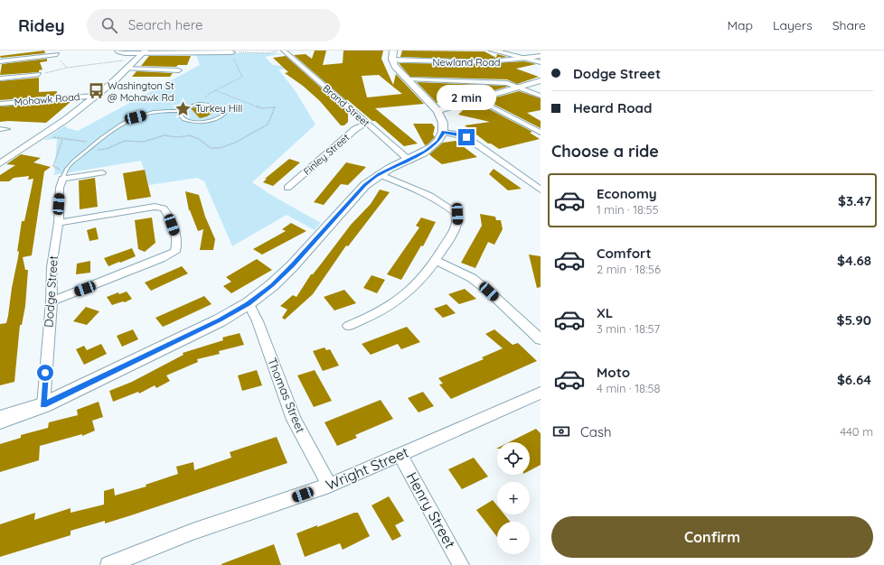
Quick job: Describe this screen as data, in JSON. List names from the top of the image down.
{
  "streets": {
    "street": [
      "Newland Road",
      "Mohawk Road",
      "Brand Street",
      "Finley Street",
      "Dodge Street",
      "Thomas Street",
      "Wright Street",
      "Henry Street"
    ]
  },
  "crossings": [
    ["Brand Street", "Finley Street"],
    ["Thomas Street", "Wright Street"],
    ["Wright Street", "Henry Street"]
  ],
  "places": {
    "bus stop": ["Washington St @ Mohawk Rd"],
    "place": ["Turkey Hill"]
  },
  "page": {
    "header": "Ridey",
    "search": "Search here",
    "nav": ["Map", "Layers", "Share"],
    "banner": ["Dodge Street", "Heard Road"],
    "bubble": "2 min",
    "heading": "Choose a ride",
    "list": [
      {
        "name": "Economy",
        "note": "1 min · 18:55",
        "value": "$3.47"
      },
      {
        "name": "Comfort",
        "note": "2 min · 18:56",
        "value": "$4.68"
      },
      {
        "name": "XL",
        "note": "3 min · 18:57",
        "value": "$5.90"
      },
      {
        "name": "Moto",
        "note": "4 min · 18:58",
        "value": "$6.64"
      }
    ],
    "pay": ["Cash", "440 m"],
    "map_buttons": ["+", "−"],
    "buttons": "Confirm"
  }
}
